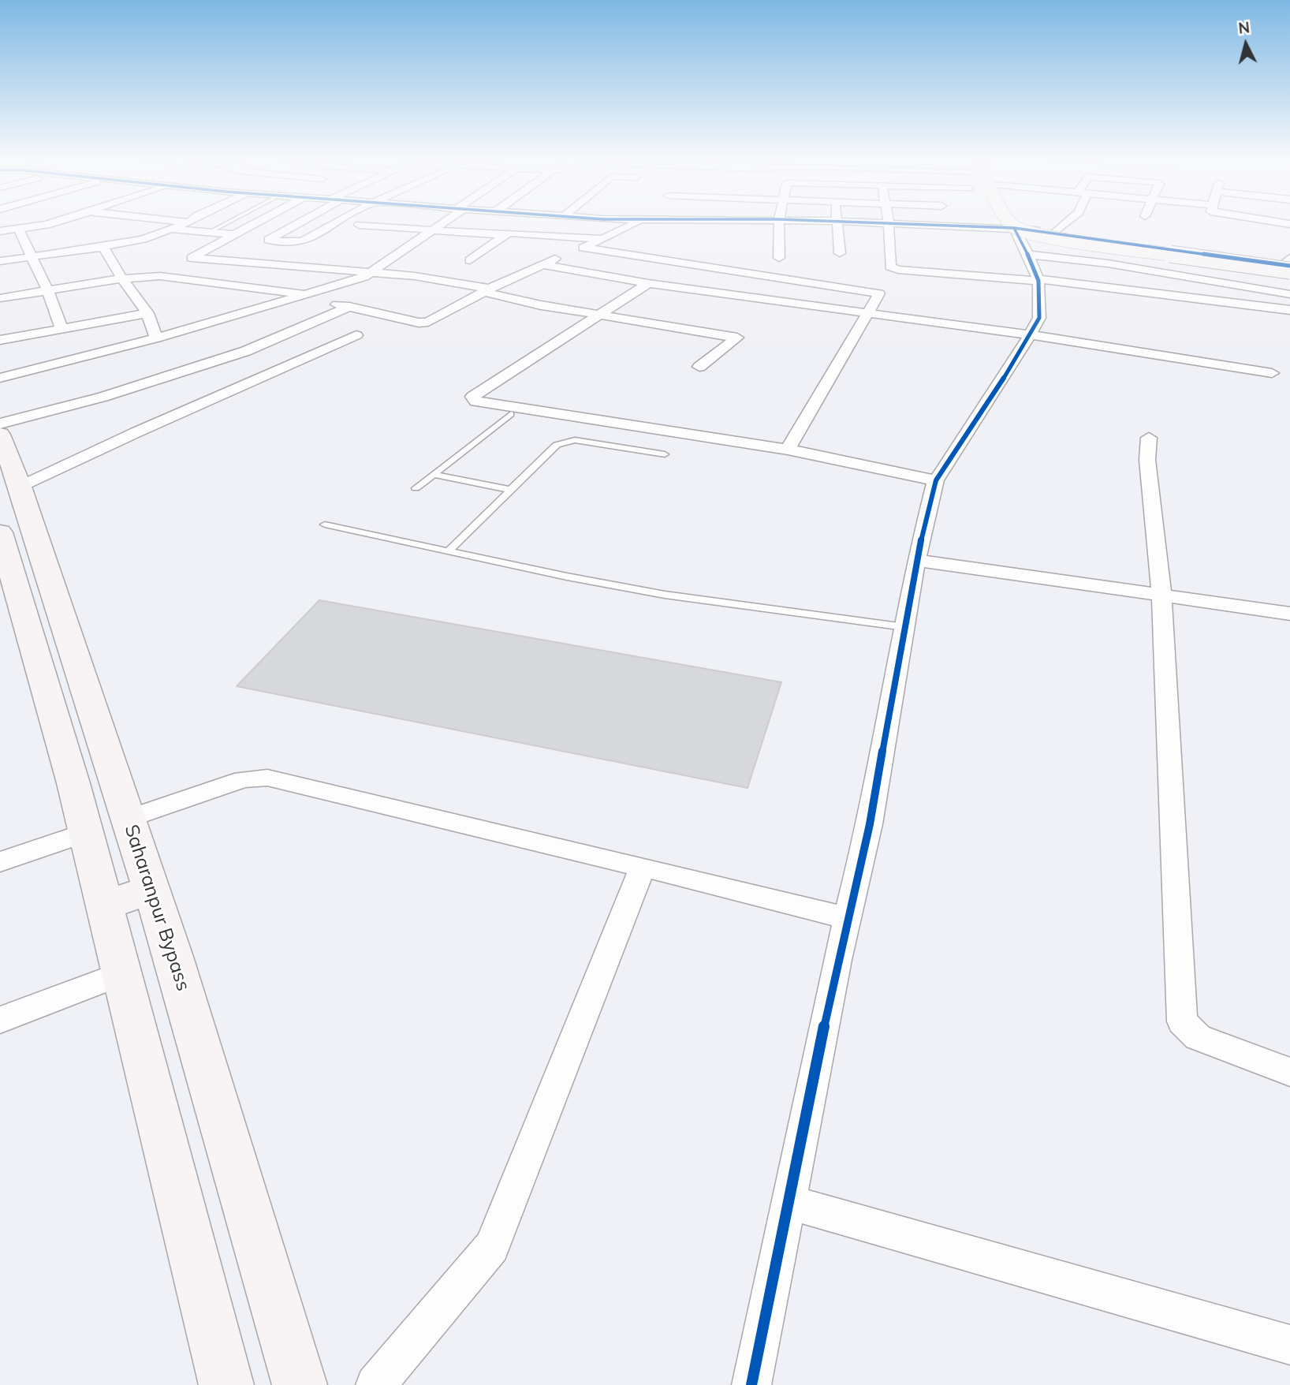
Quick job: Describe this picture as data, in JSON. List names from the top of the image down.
{
  "streets": {
    "main road": ["Saharanpur Bypass"]
  },
  "north": "top"
}
